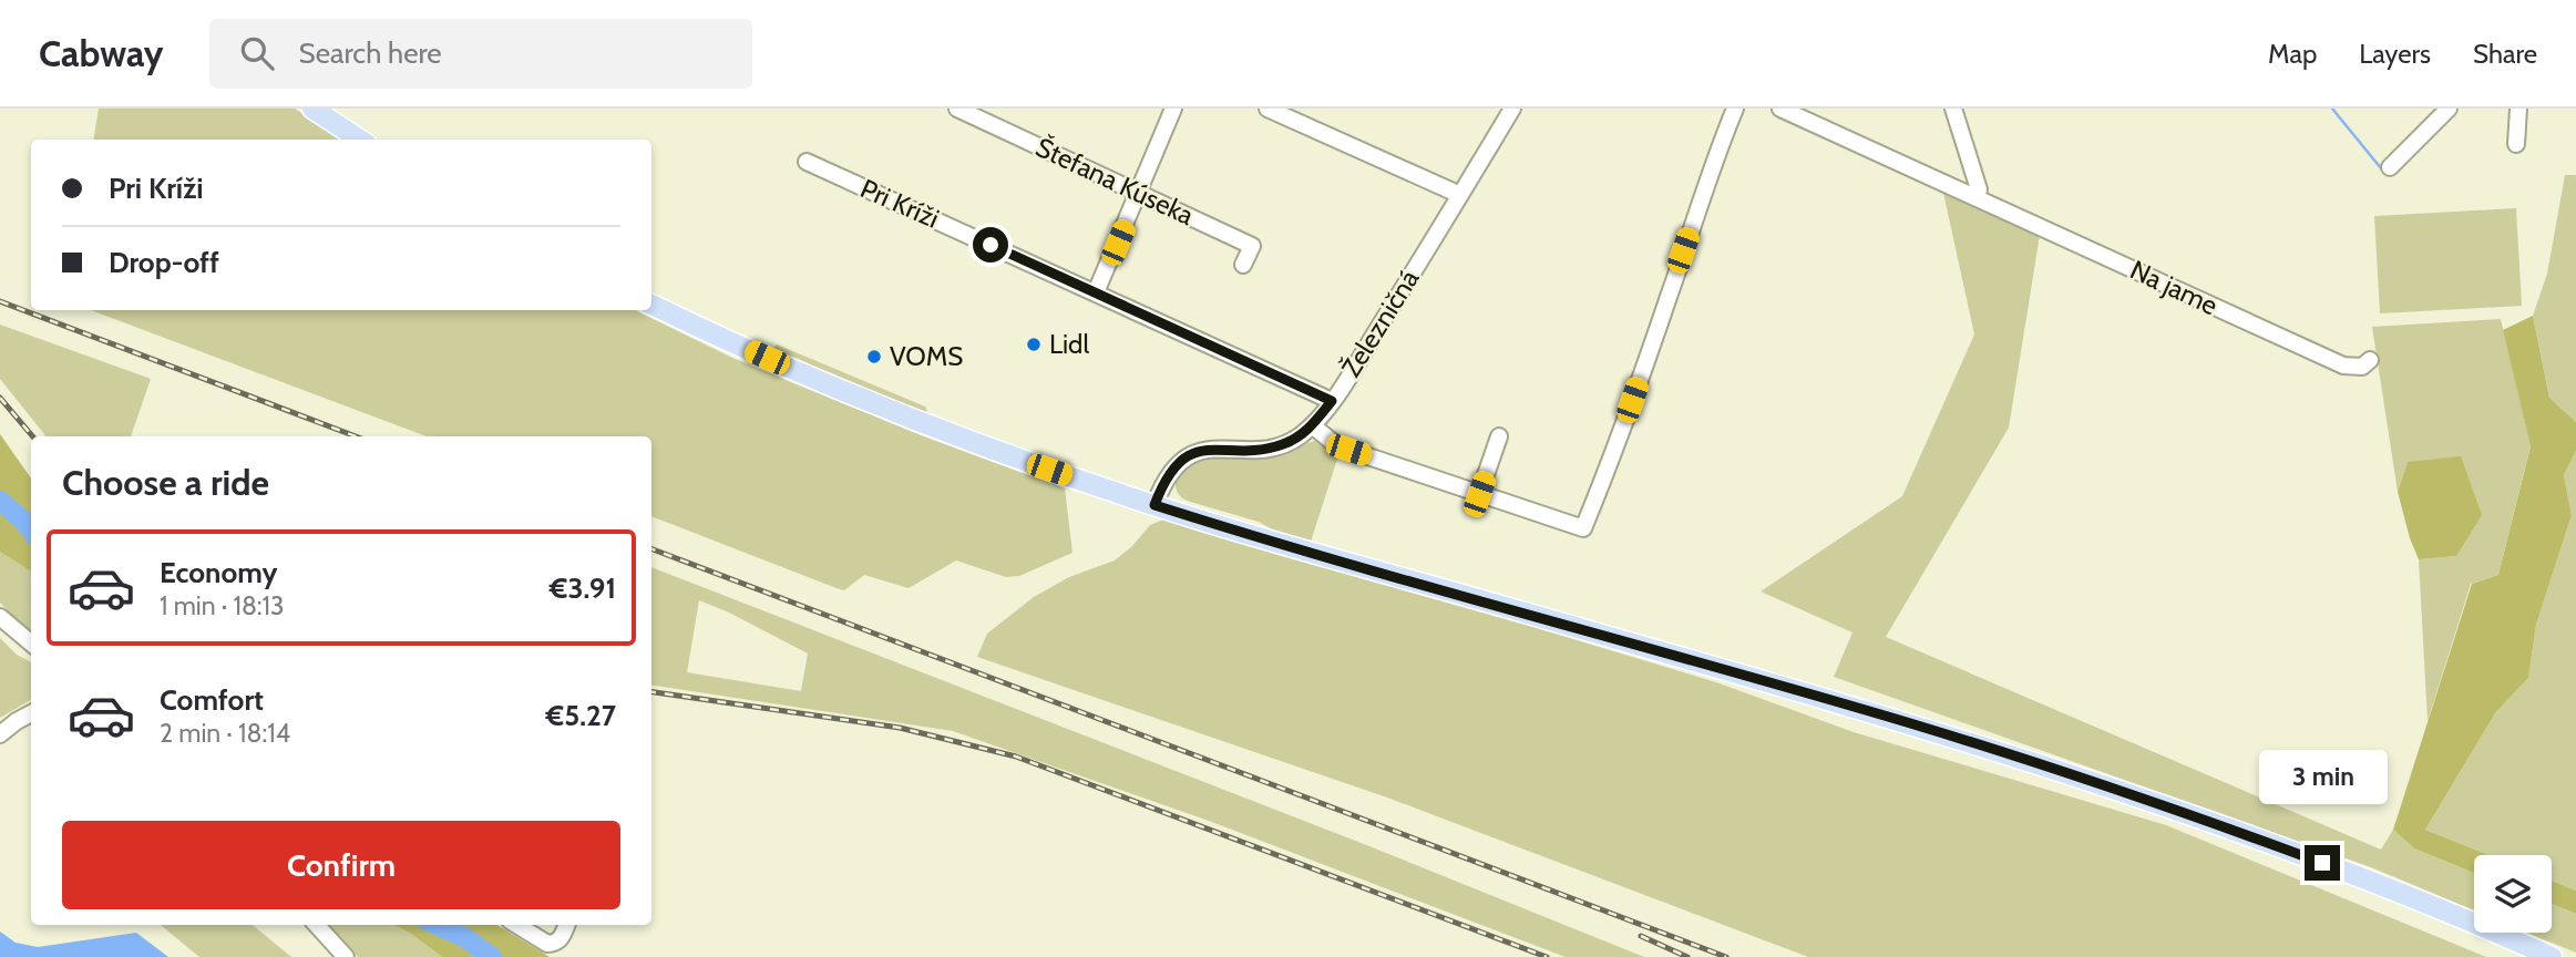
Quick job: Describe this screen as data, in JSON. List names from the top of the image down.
{
  "streets": {
    "street": [
      "Štefana Kúseka",
      "Pri Kríži",
      "Na jame",
      "Železničná"
    ]
  },
  "crossings": [
    ["Pri Kríži", "Železničná"]
  ],
  "places": ["Lidl", "VOMS"],
  "page": {
    "header": "Cabway",
    "search": "Search here",
    "nav": ["Map", "Layers", "Share"],
    "banner": ["Pri Kríži", "Drop-off"],
    "heading": "Choose a ride",
    "list": [
      {
        "name": "Economy",
        "note": "1 min · 18:13",
        "value": "€3.91"
      },
      {
        "name": "Comfort",
        "note": "2 min · 18:14",
        "value": "€5.27"
      }
    ],
    "bubble": "3 min",
    "buttons": "Confirm"
  }
}
